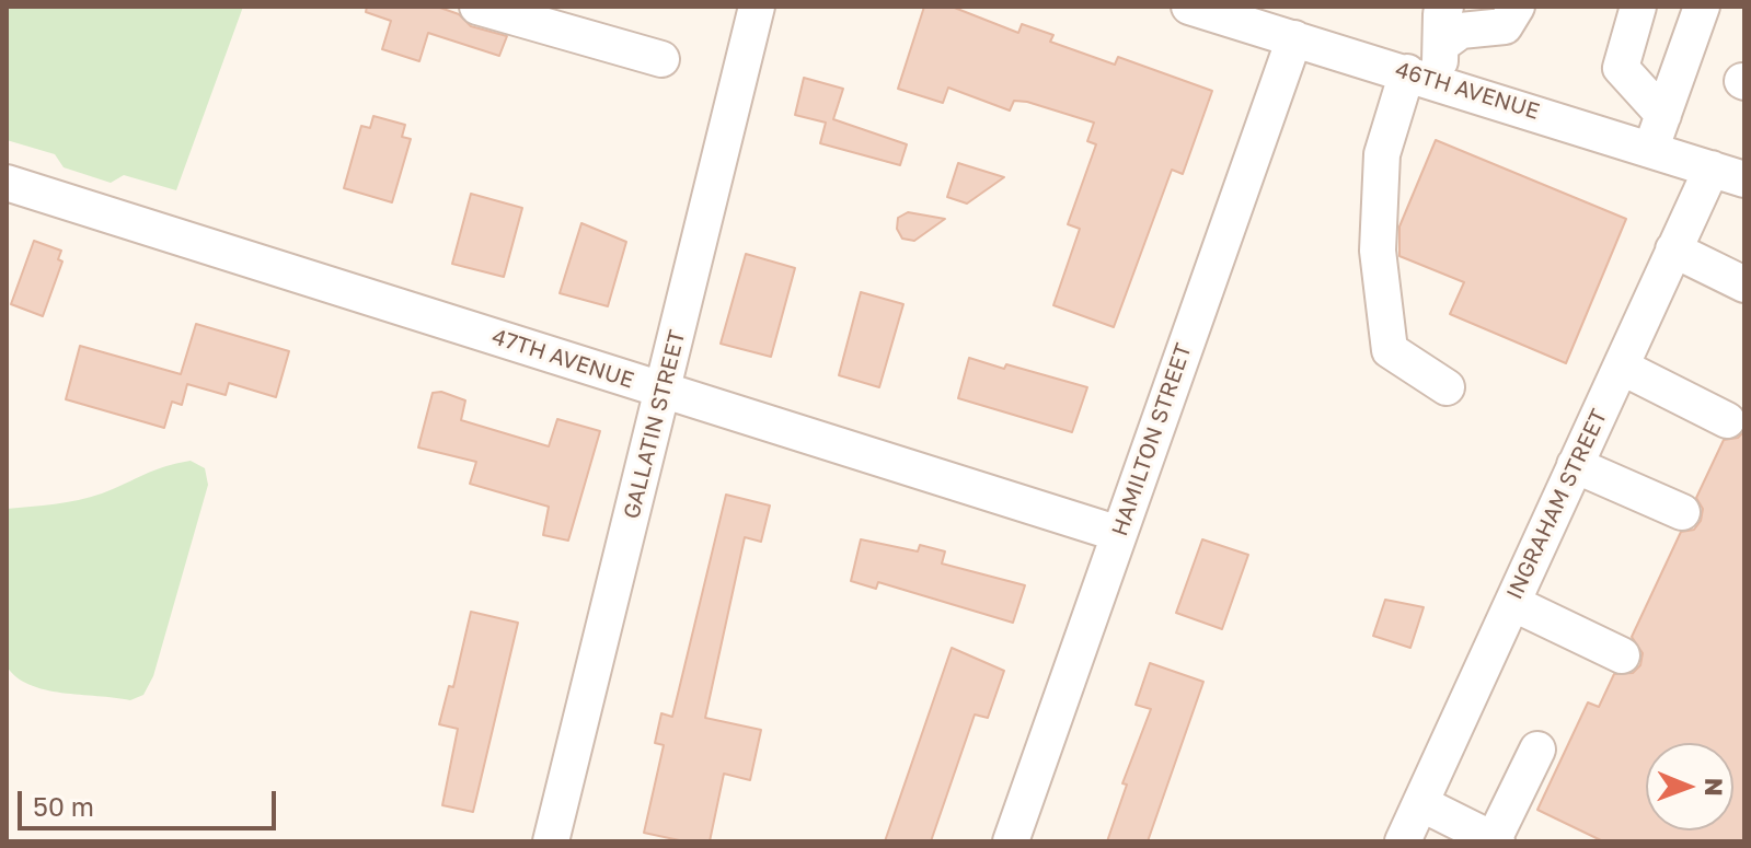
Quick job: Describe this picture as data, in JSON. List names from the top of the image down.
{
  "streets": {
    "street": [
      "46TH AVENUE",
      "47TH AVENUE",
      "GALLATIN STREET",
      "HAMILTON STREET",
      "INGRAHAM STREET"
    ]
  },
  "crossings": [
    ["46TH AVENUE", "HAMILTON STREET"],
    ["46TH AVENUE", "INGRAHAM STREET"],
    ["47TH AVENUE", "GALLATIN STREET"],
    ["47TH AVENUE", "HAMILTON STREET"]
  ],
  "scale_bar": "50 m",
  "north": "right"
}
